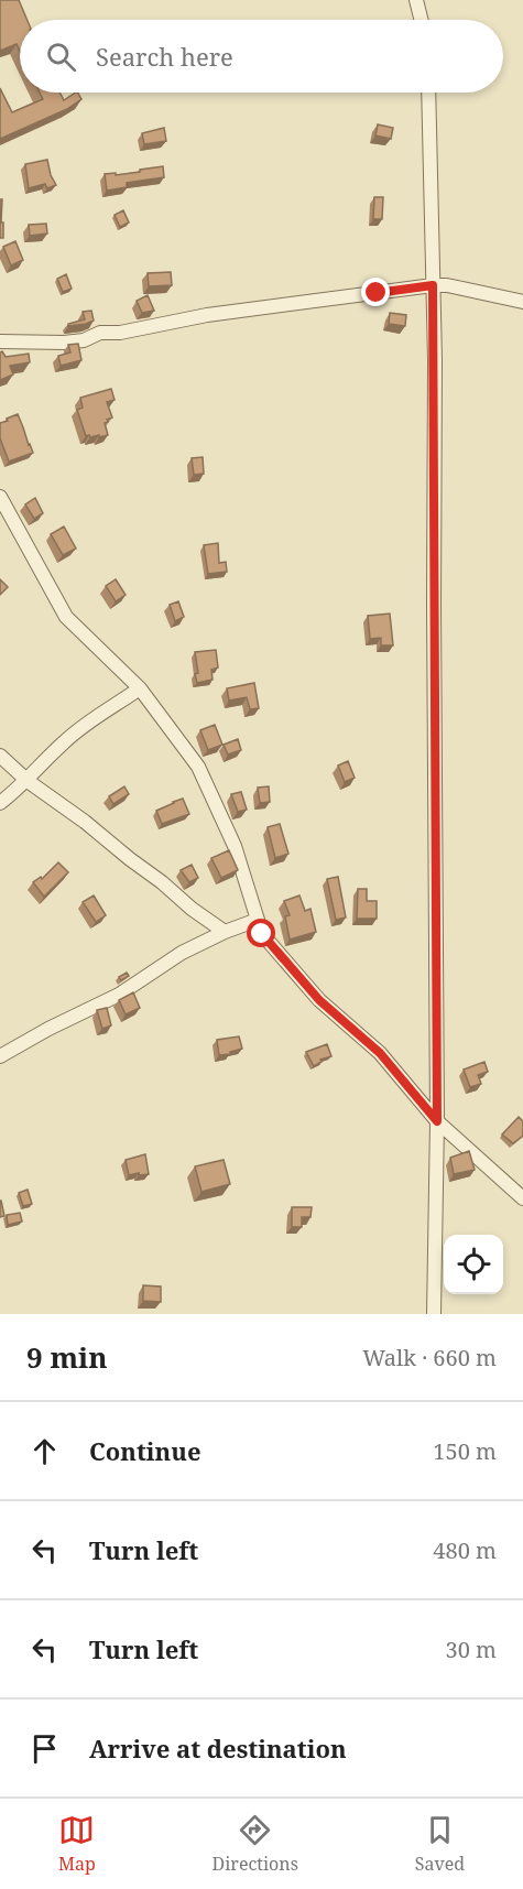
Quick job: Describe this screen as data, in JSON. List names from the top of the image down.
{
  "page": {
    "search": "Search here",
    "heading": ["9 min", "Walk · 660 m"],
    "list": [
      ["Continue", "150 m"],
      ["Turn left", "480 m"],
      ["Turn left", "30 m"],
      "Arrive at destination"
    ],
    "nav": ["Map", "Directions", "Saved"]
  }
}
